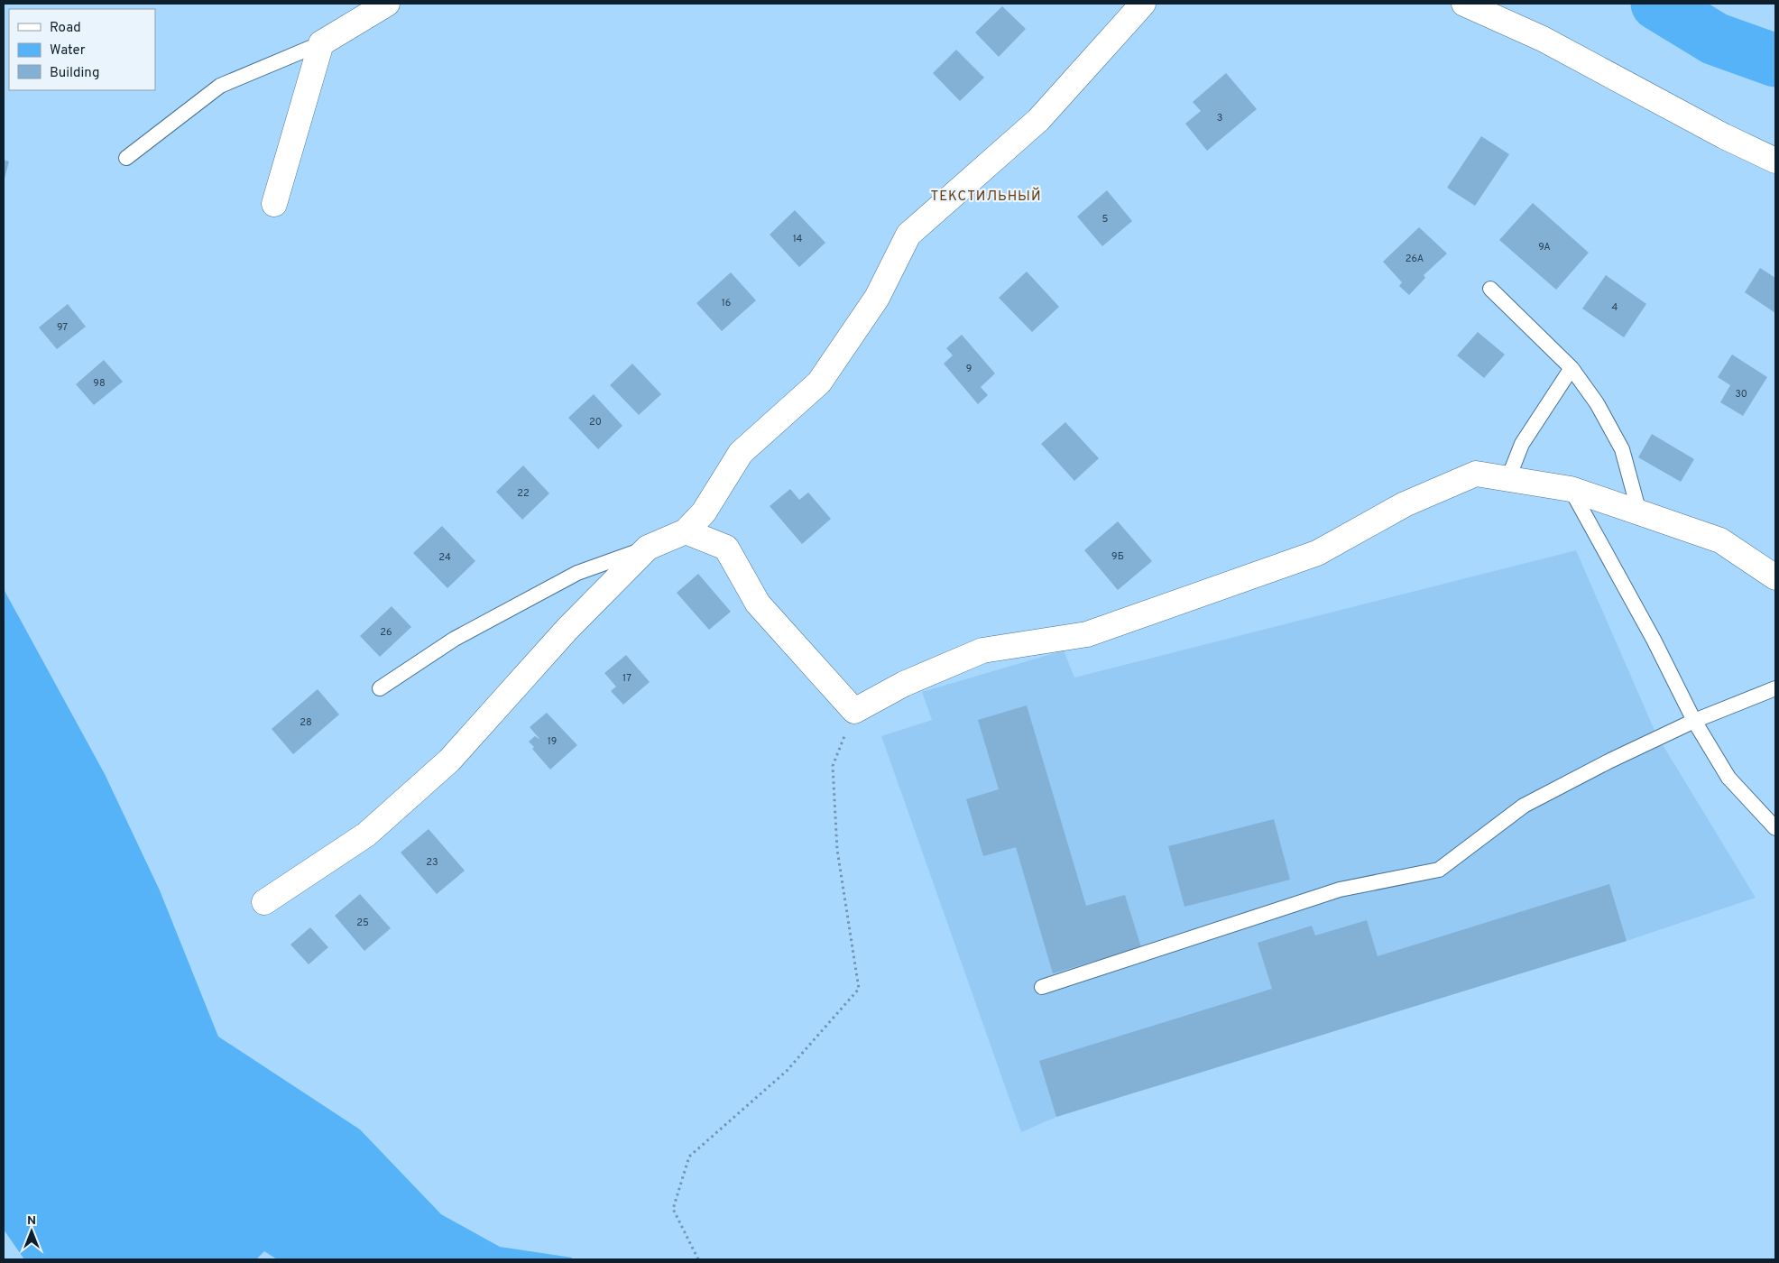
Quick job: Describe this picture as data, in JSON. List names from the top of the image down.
{
  "districts": ["ТЕКСТИЛЬНЫЙ"],
  "house_numbers": [
    "3",
    "5",
    "14",
    "9А",
    "26А",
    "16",
    "4",
    "97",
    "9",
    "98",
    "30",
    "20",
    "22",
    "9Б",
    "24",
    "26",
    "17",
    "28",
    "19",
    "23",
    "25"
  ],
  "legend": ["Road", "Water", "Building"],
  "north": "top"
}
